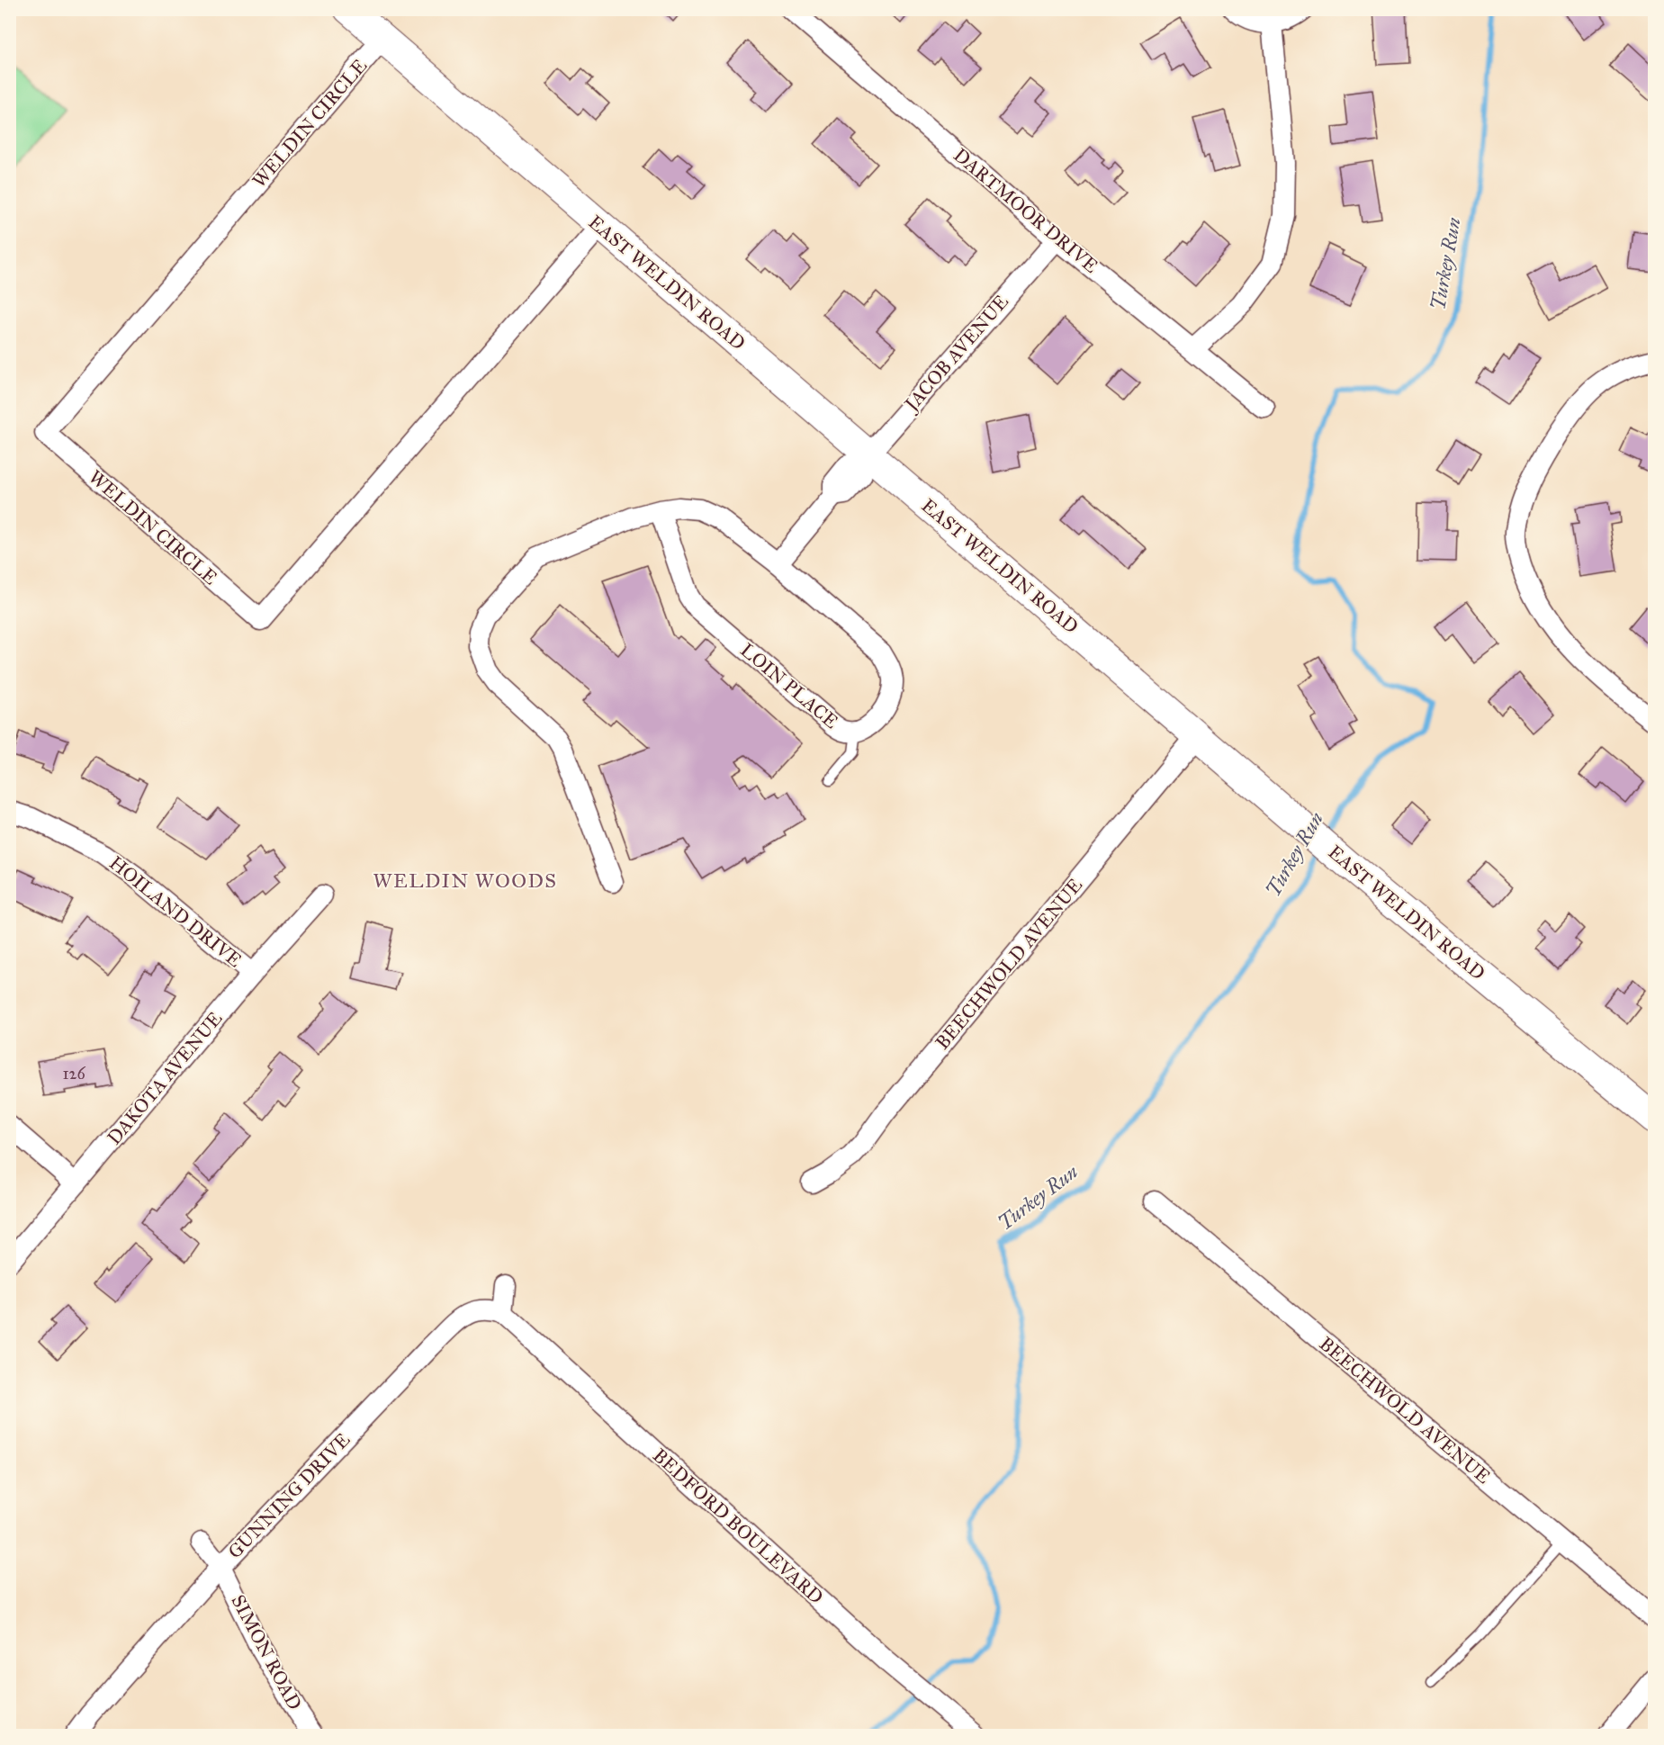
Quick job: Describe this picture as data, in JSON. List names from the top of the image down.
{
  "streets": {
    "street": [
      "WELDIN CIRCLE",
      "DARTMOOR DRIVE",
      "EAST WELDIN ROAD",
      "JACOB AVENUE",
      "LOIN PLACE",
      "HOILAND DRIVE",
      "BEECHWOLD AVENUE",
      "DAKOTA AVENUE",
      "GUNNING DRIVE",
      "BEDFORD BOULEVARD",
      "SIMON ROAD"
    ]
  },
  "crossings": [
    ["WELDIN CIRCLE", "EAST WELDIN ROAD"],
    ["DARTMOOR DRIVE", "JACOB AVENUE"],
    ["EAST WELDIN ROAD", "JACOB AVENUE"],
    ["EAST WELDIN ROAD", "BEECHWOLD AVENUE"],
    ["JACOB AVENUE", "LOIN PLACE"],
    ["HOILAND DRIVE", "DAKOTA AVENUE"],
    ["GUNNING DRIVE", "BEDFORD BOULEVARD"],
    ["GUNNING DRIVE", "SIMON ROAD"]
  ],
  "districts": ["WELDIN WOODS"],
  "water": ["Turkey Run"],
  "house_numbers": ["126"]
}
